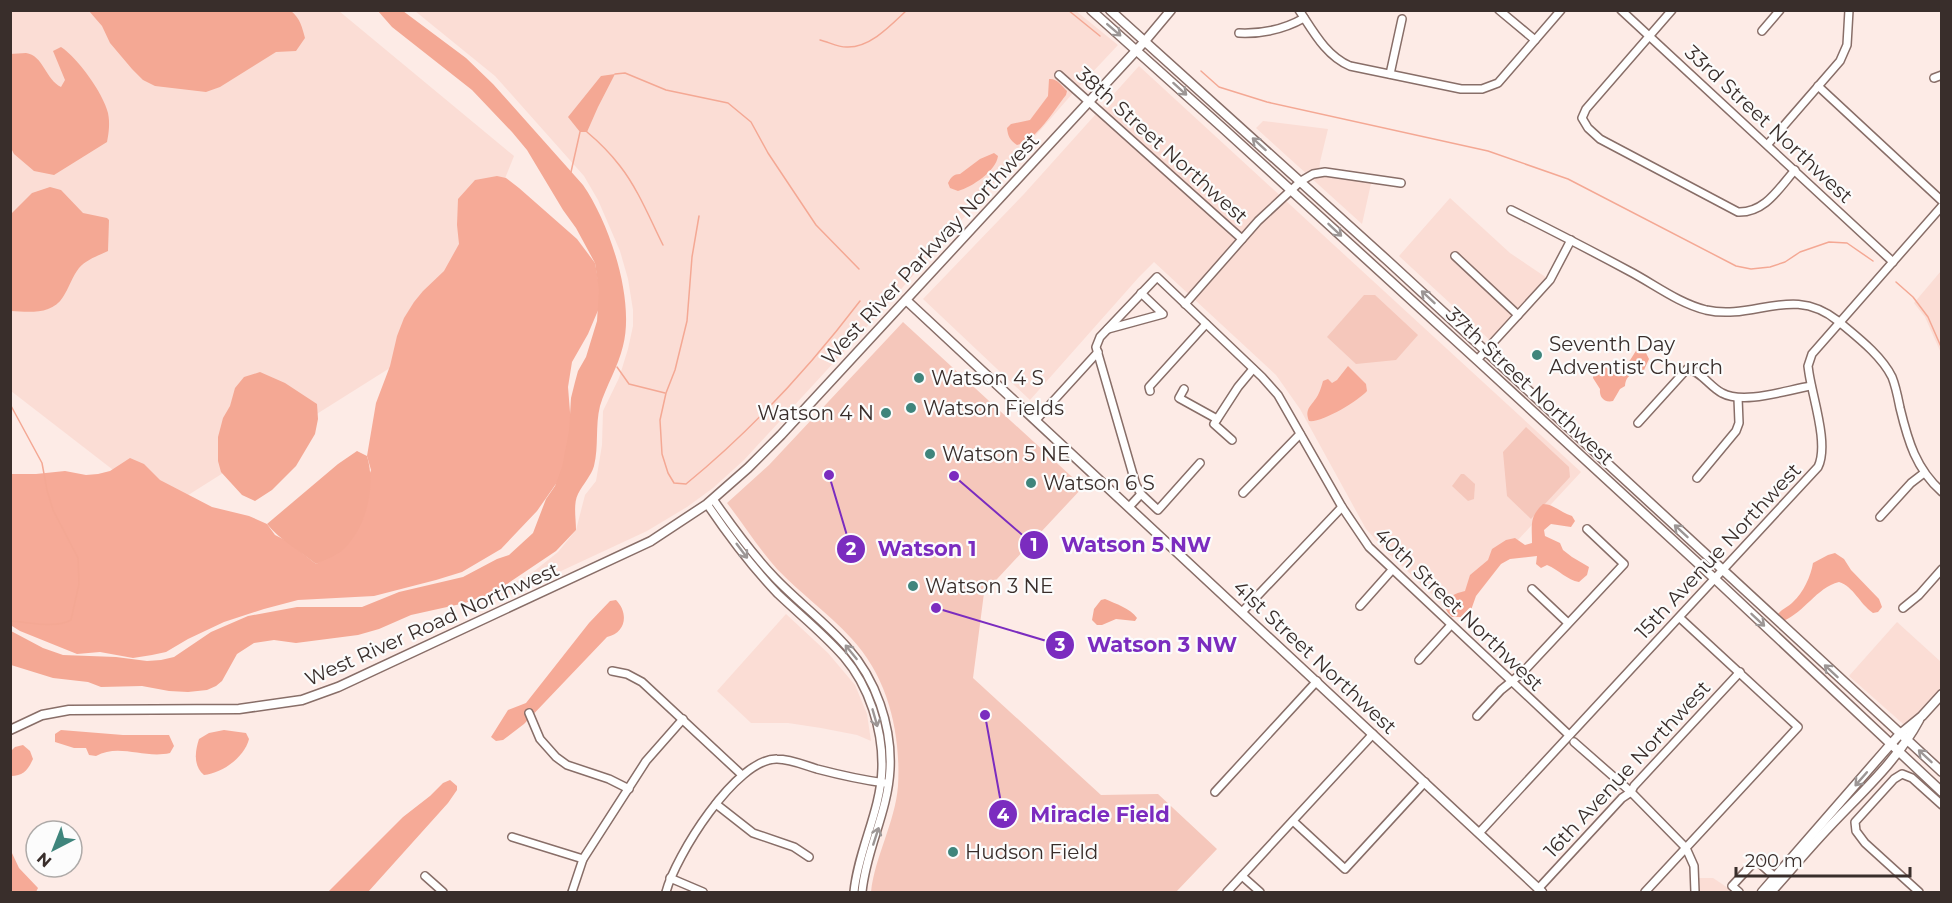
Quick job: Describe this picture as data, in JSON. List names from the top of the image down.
{
  "streets": {
    "main road": [
      "West River Parkway Northwest",
      "37th Street Northwest",
      "West River Road Northwest",
      "41st Street Northwest"
    ],
    "street": [
      "33rd Street Northwest",
      "38th Street Northwest",
      "15th Avenue Northwest",
      "40th Street Northwest",
      "16th Avenue Northwest"
    ]
  },
  "crossings": [
    ["33rd Street Northwest", "15th Avenue Northwest"],
    ["38th Street Northwest", "West River Parkway Northwest"],
    ["West River Parkway Northwest", "37th Street Northwest"],
    ["West River Parkway Northwest", "West River Road Northwest"],
    ["West River Parkway Northwest", "41st Street Northwest"],
    ["37th Street Northwest", "15th Avenue Northwest"],
    ["15th Avenue Northwest", "40th Street Northwest"],
    ["15th Avenue Northwest", "41st Street Northwest"],
    ["40th Street Northwest", "16th Avenue Northwest"],
    ["41st Street Northwest", "16th Avenue Northwest"]
  ],
  "places": [
    "Seventh Day Adventist Church",
    "Watson 4 S",
    "Watson Fields",
    "Watson 4 N",
    "Watson 5 NE",
    "Watson 1",
    "Watson 5 NW",
    "Watson 6 S",
    "Watson 3 NE",
    "Watson 3 NW",
    "Miracle Field",
    "Hudson Field"
  ],
  "scale_bar": "200 m",
  "north": "bottom left"
}
